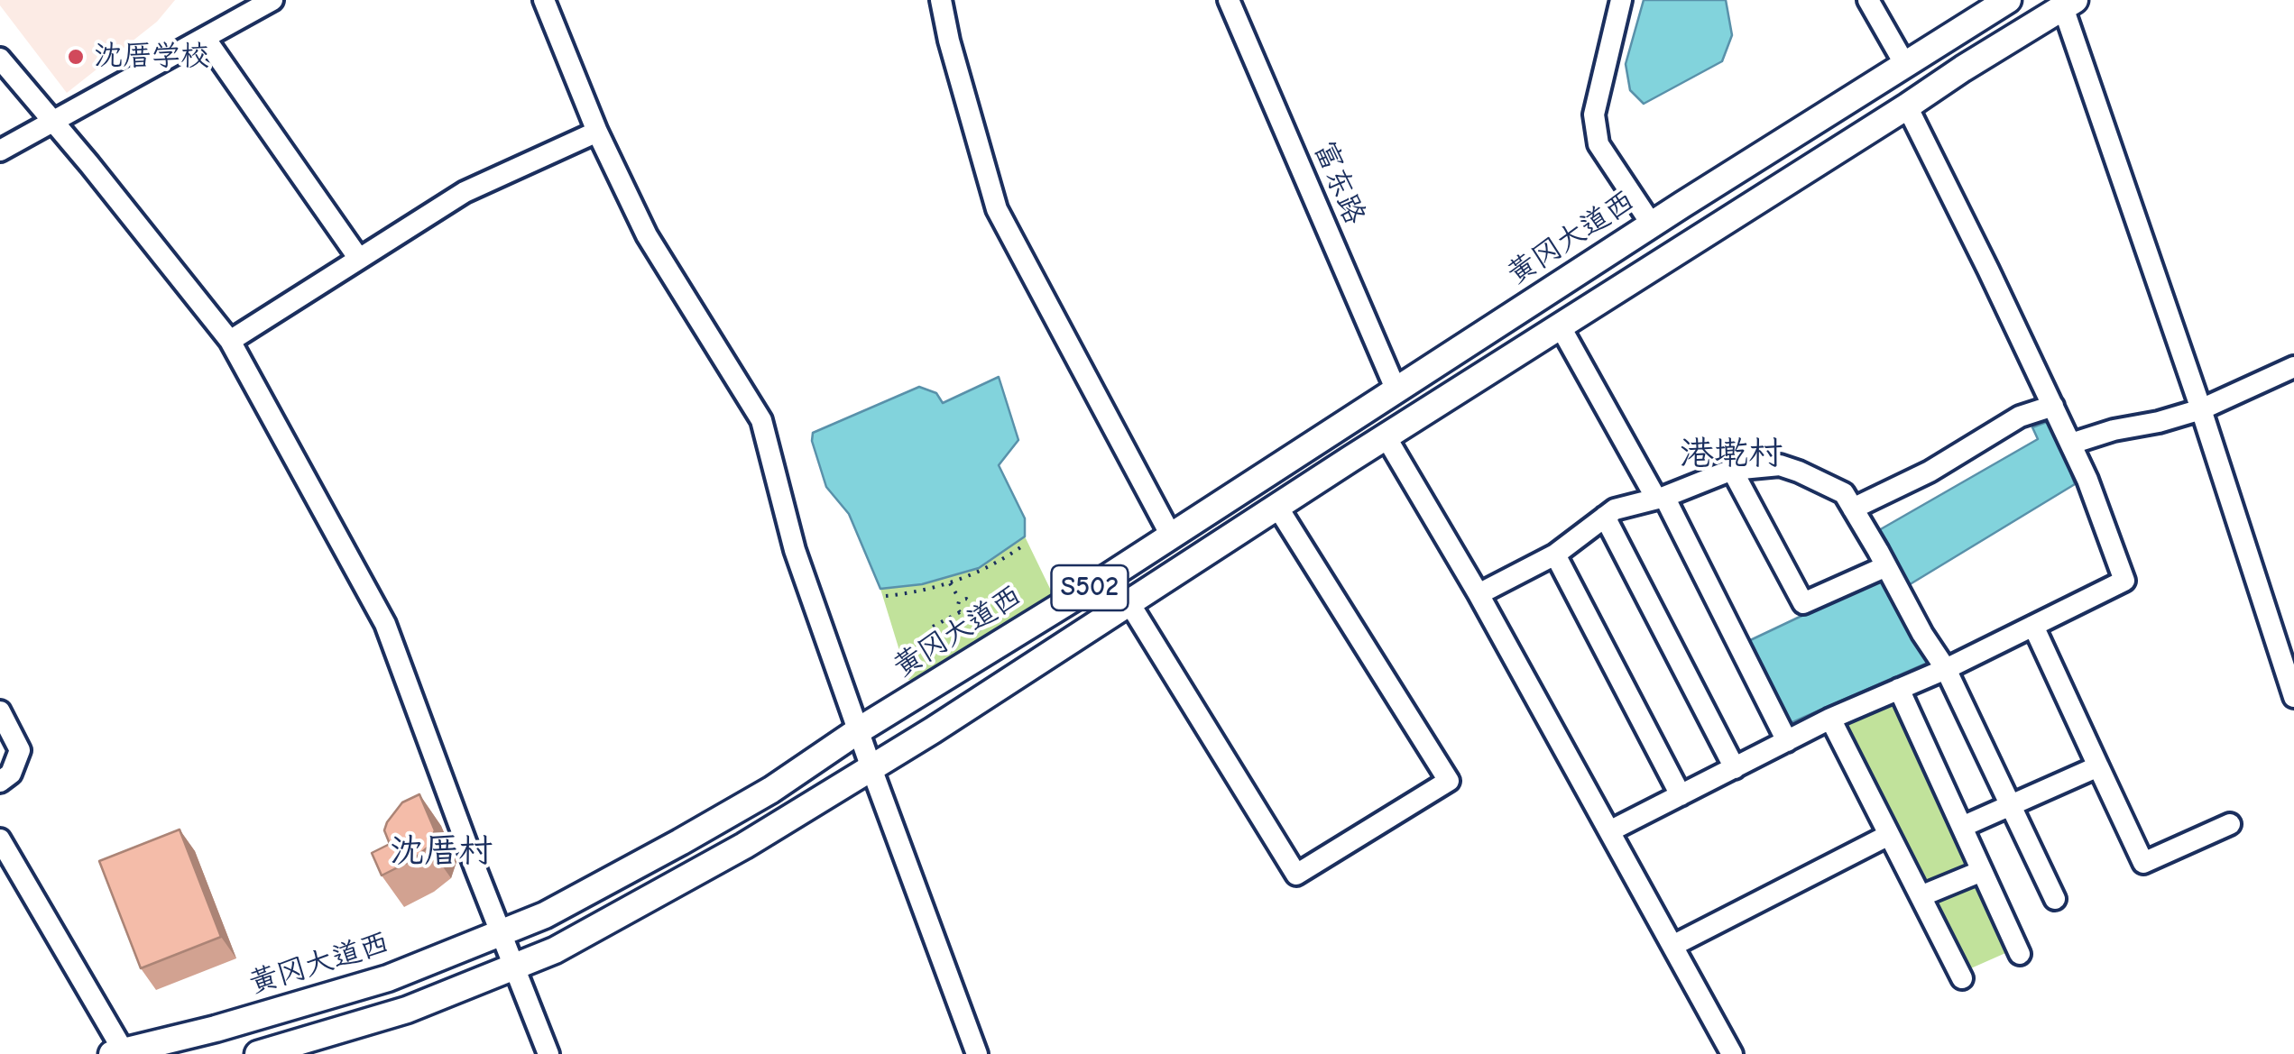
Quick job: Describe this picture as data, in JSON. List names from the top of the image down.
{
  "streets": {
    "main road": ["黄冈大道西", "S502"],
    "street": ["富东路"]
  },
  "crossings": [
    ["富东路", "黄冈大道西"]
  ],
  "districts": ["港墘村", "沈厝村"],
  "places": ["沈厝学校"]
}
